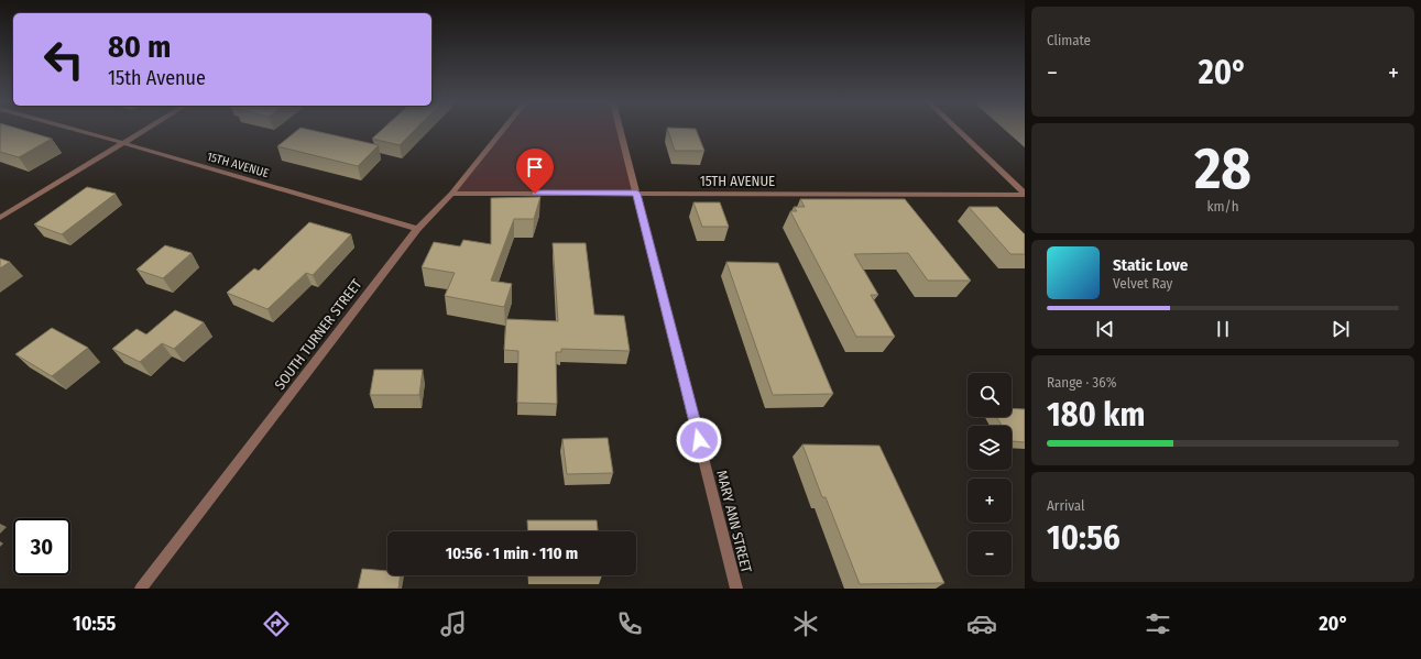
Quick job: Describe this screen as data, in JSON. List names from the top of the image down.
{
  "streets": {
    "street": ["15TH AVENUE", "SOUTH TURNER STREET", "MARY ANN STREET"]
  },
  "crossings": [
    ["15TH AVENUE", "SOUTH TURNER STREET"],
    ["15TH AVENUE", "MARY ANN STREET"]
  ],
  "page": {
    "tile": [
      "Climate",
      ["28", "km/h"],
      ["Range · 36%", "180 km"],
      ["Arrival", "10:56"]
    ],
    "turn": ["80 m", "15th Avenue"],
    "heat": ["−", "20°", "+"],
    "song": ["Static Love", "Velvet Ray"],
    "map_buttons": ["+", "−"],
    "limit": "30",
    "trip": "10:56 · 1 min · 110 m",
    "tabs": ["10:55", "20°"]
  }
}
